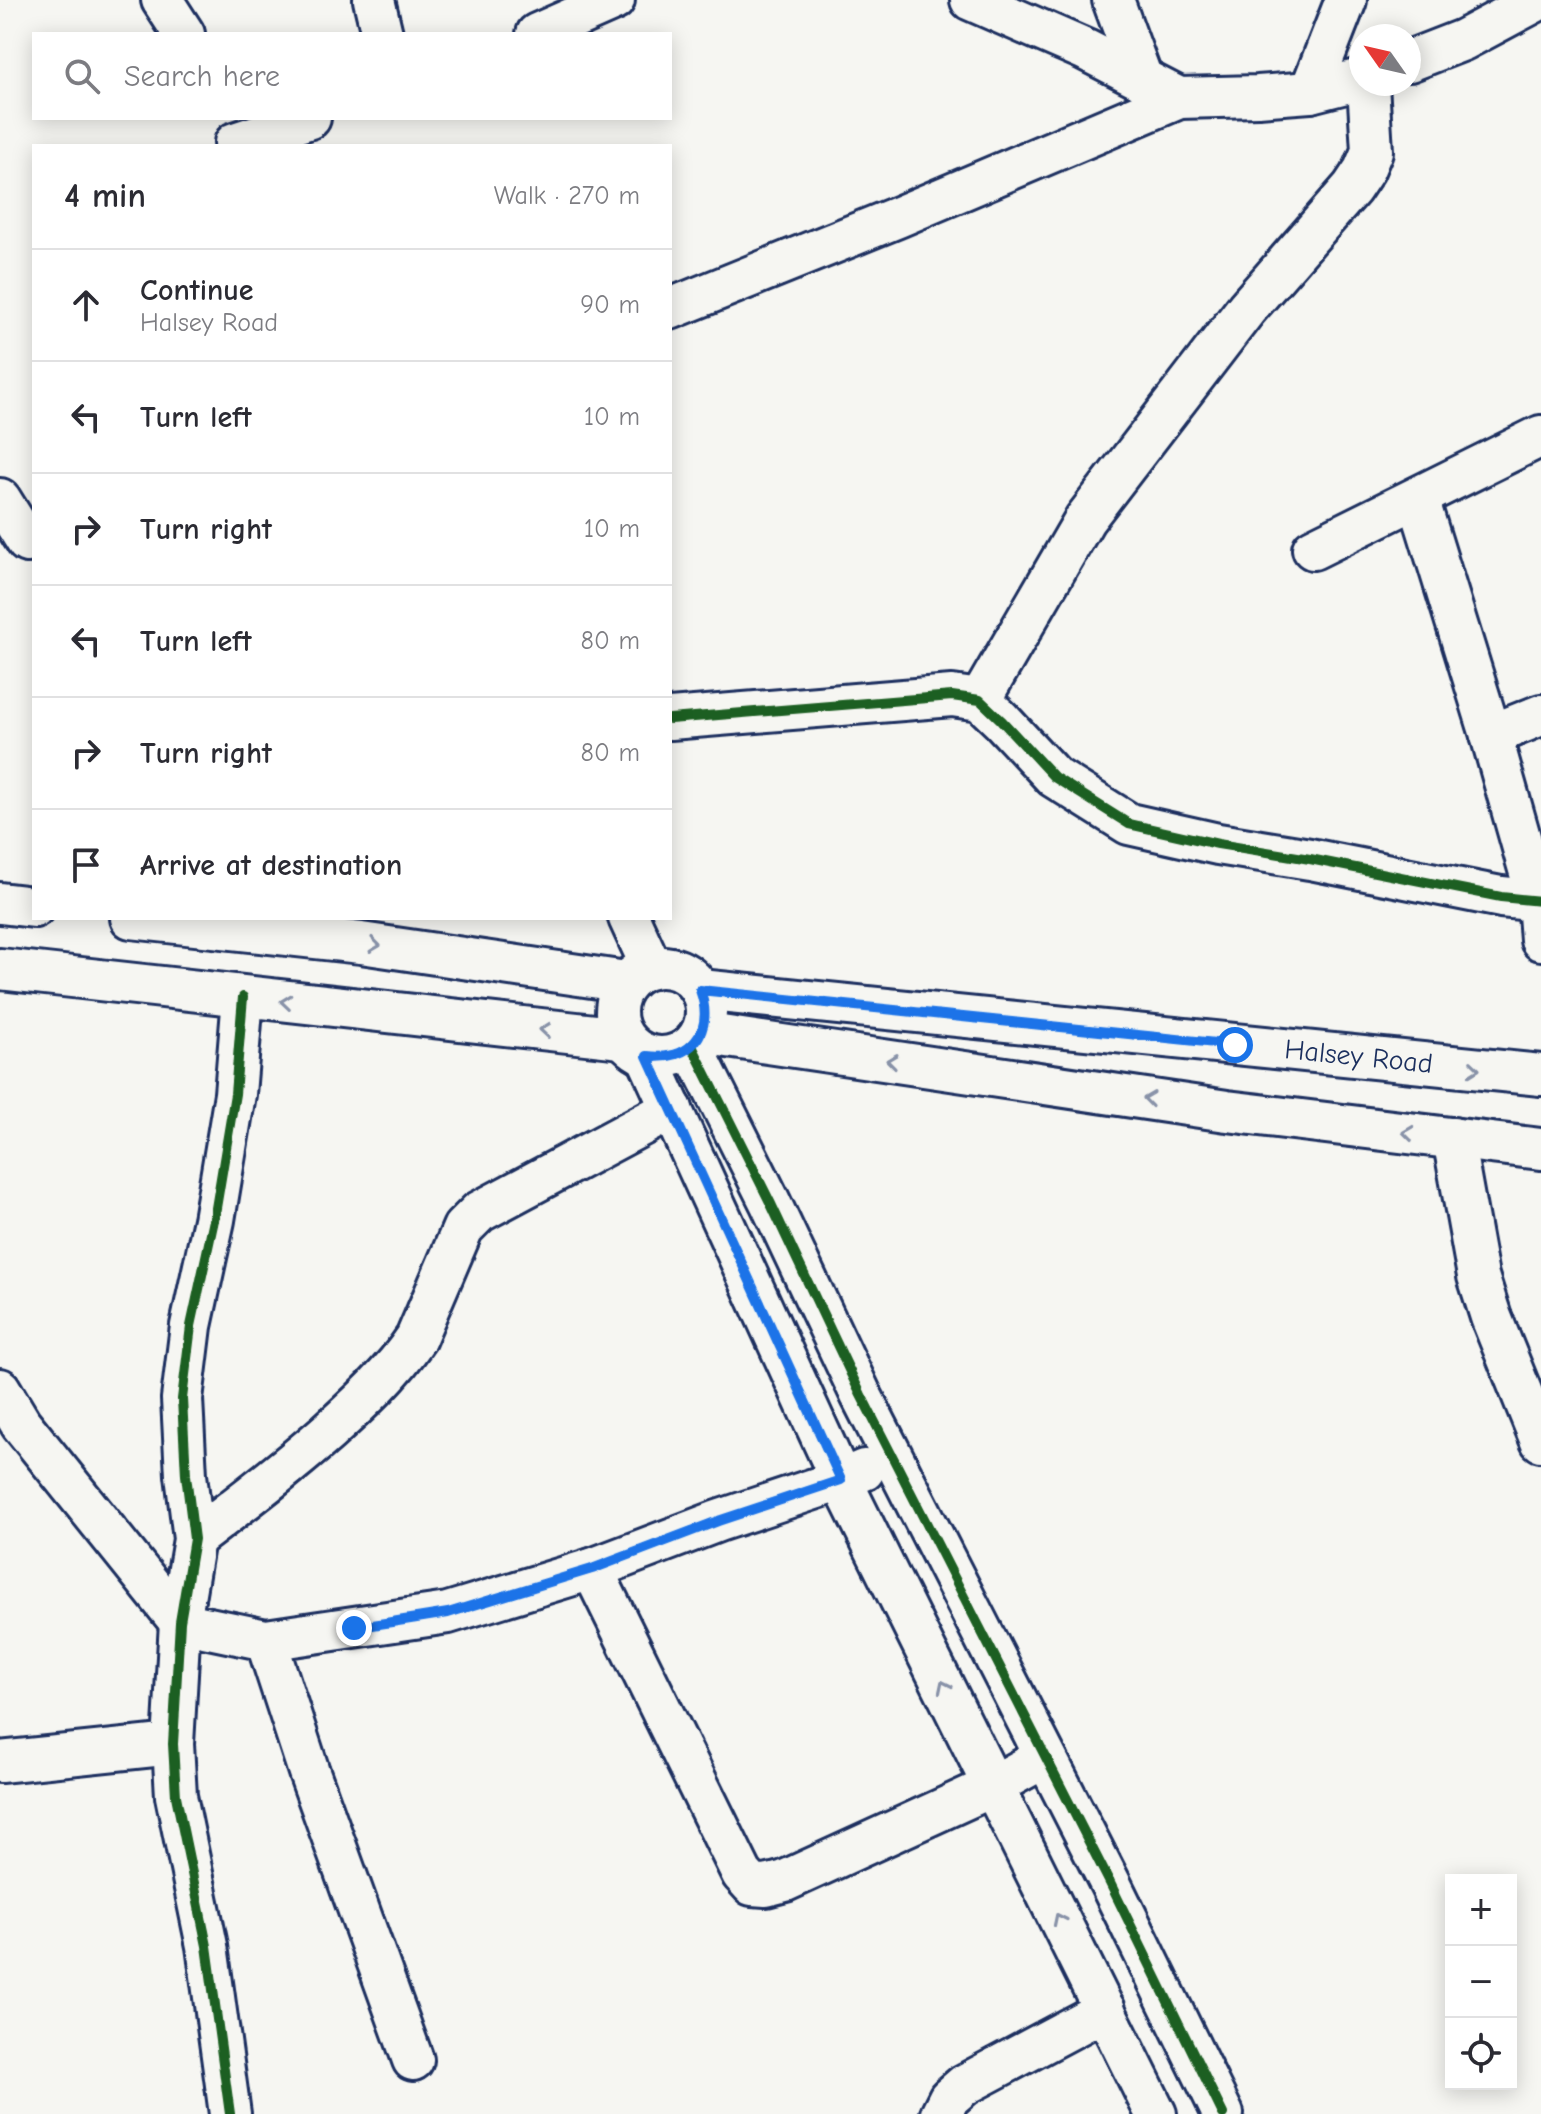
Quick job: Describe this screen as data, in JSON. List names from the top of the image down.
{
  "streets": {
    "street": ["Halsey Road"]
  },
  "north": "top left",
  "page": {
    "search": "Search here",
    "heading": ["4 min", "Walk · 270 m"],
    "list": [
      ["Continue", "Halsey Road", "90 m"],
      ["Turn left", "10 m"],
      ["Turn right", "10 m"],
      ["Turn left", "80 m"],
      ["Turn right", "80 m"],
      "Arrive at destination"
    ],
    "map_buttons": ["+", "−"]
  }
}
